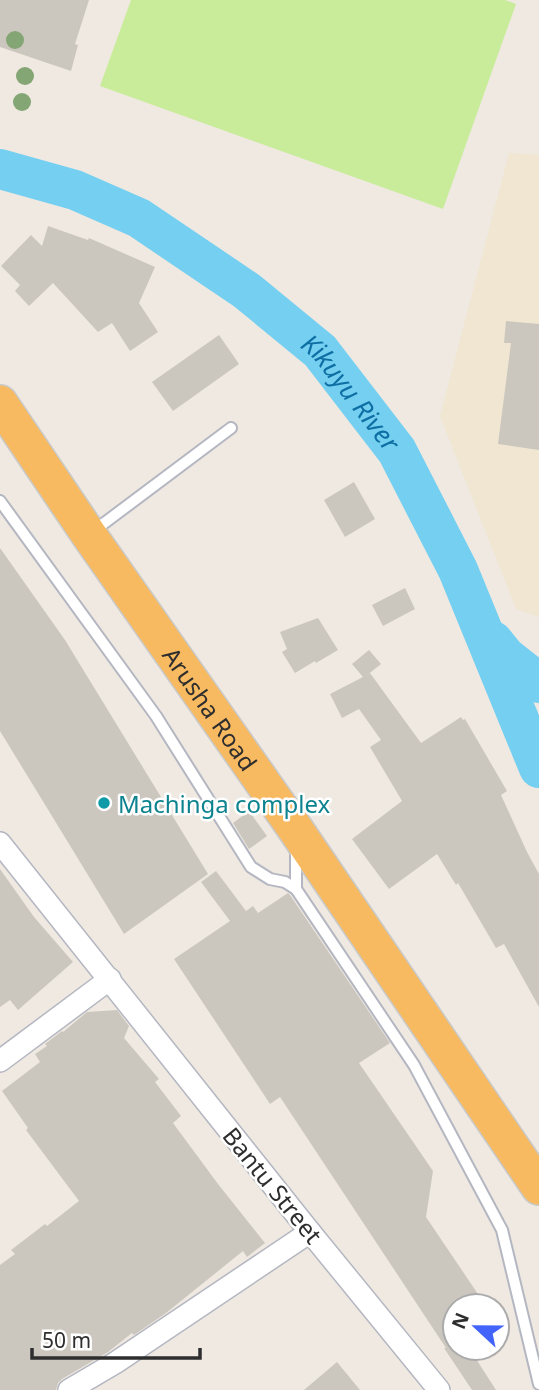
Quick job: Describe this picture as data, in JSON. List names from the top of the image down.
{
  "streets": {
    "highway": ["Arusha Road"],
    "street": ["Bantu Street"]
  },
  "water": ["Kikuyu River"],
  "places": ["Machinga complex"],
  "scale_bar": "50 m",
  "north": "left"
}
